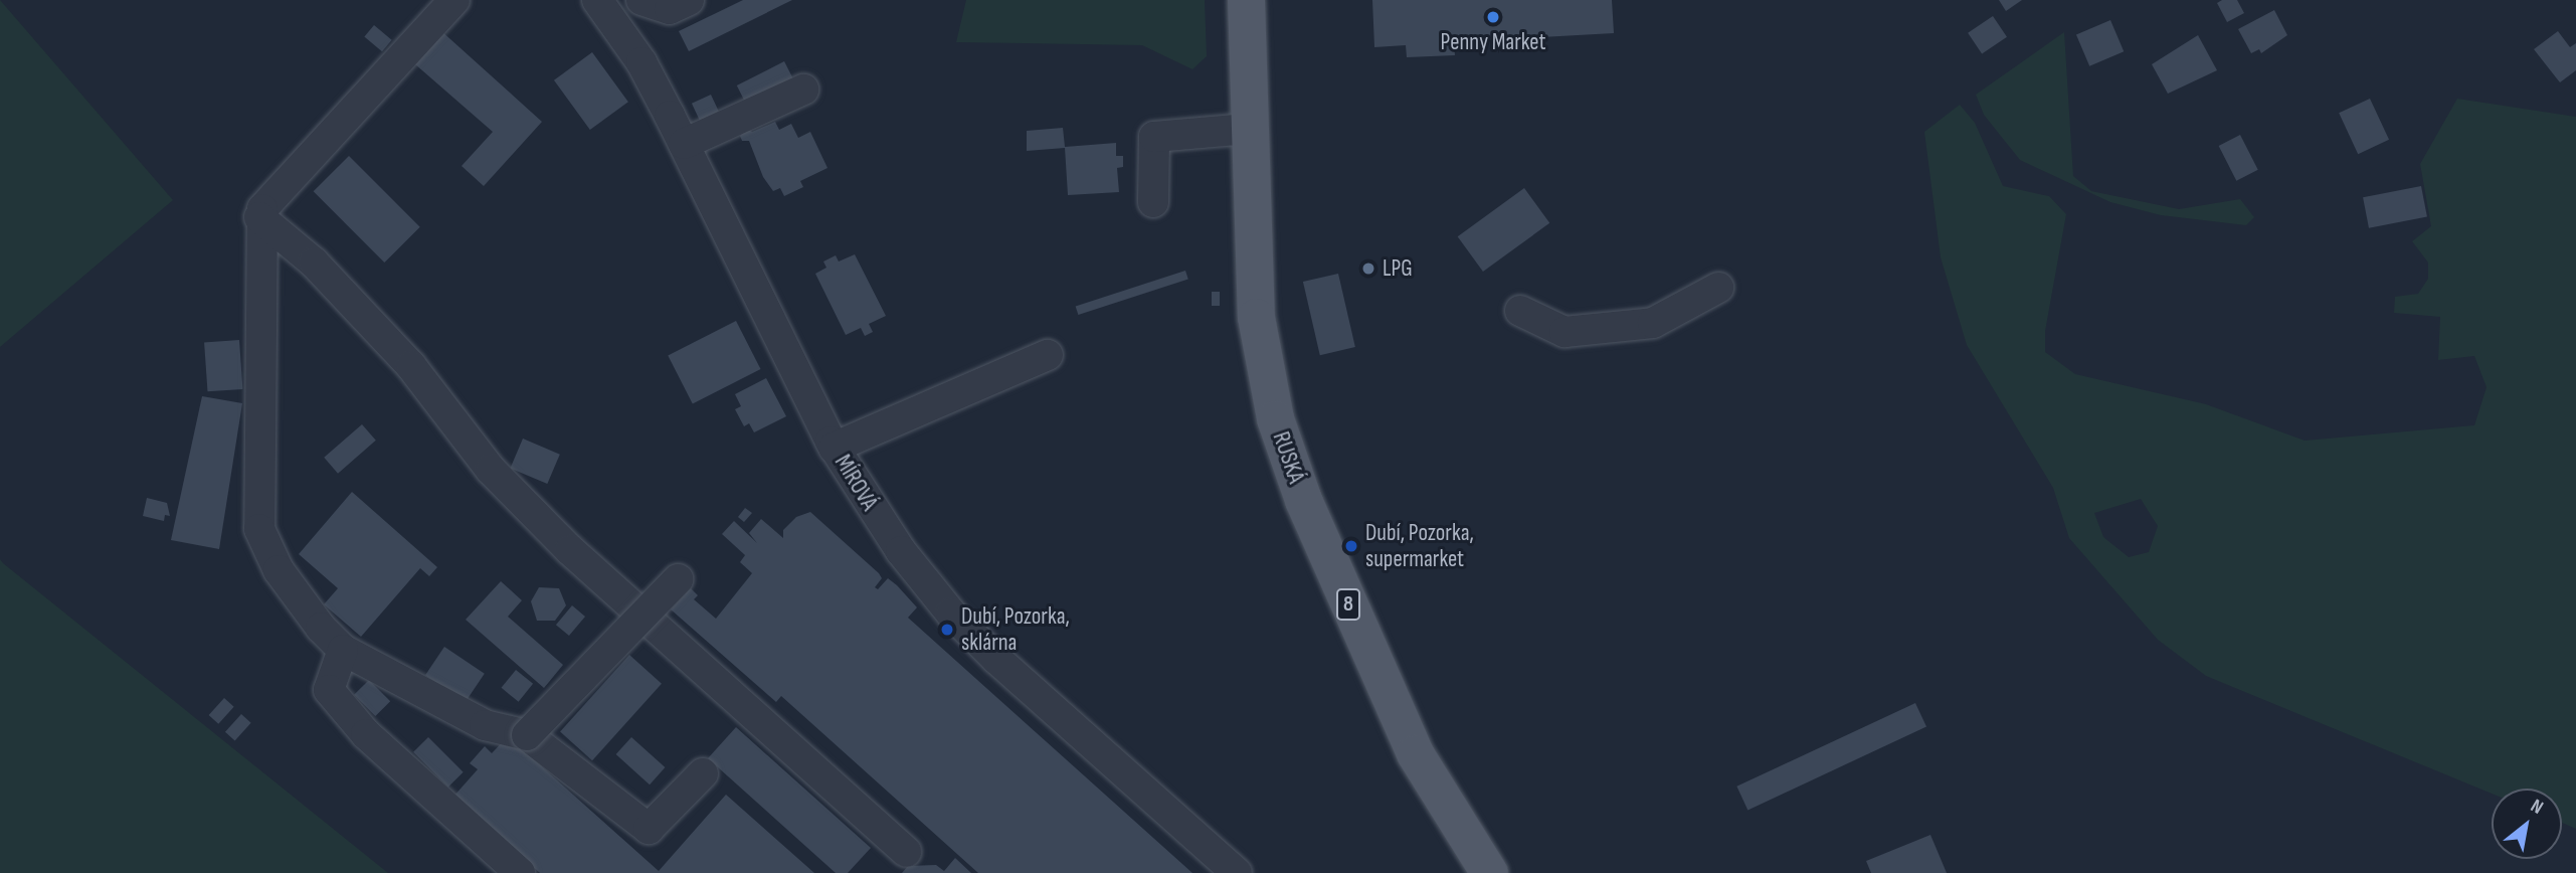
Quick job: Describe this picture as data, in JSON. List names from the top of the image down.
{
  "streets": {
    "main road": ["RUSKÁ", "8"],
    "street": ["MÍROVÁ"]
  },
  "places": [
    "Penny Market",
    "LPG",
    "Dubí, Pozorka, supermarket",
    "Dubí, Pozorka, sklárna"
  ],
  "north": "top right"
}
